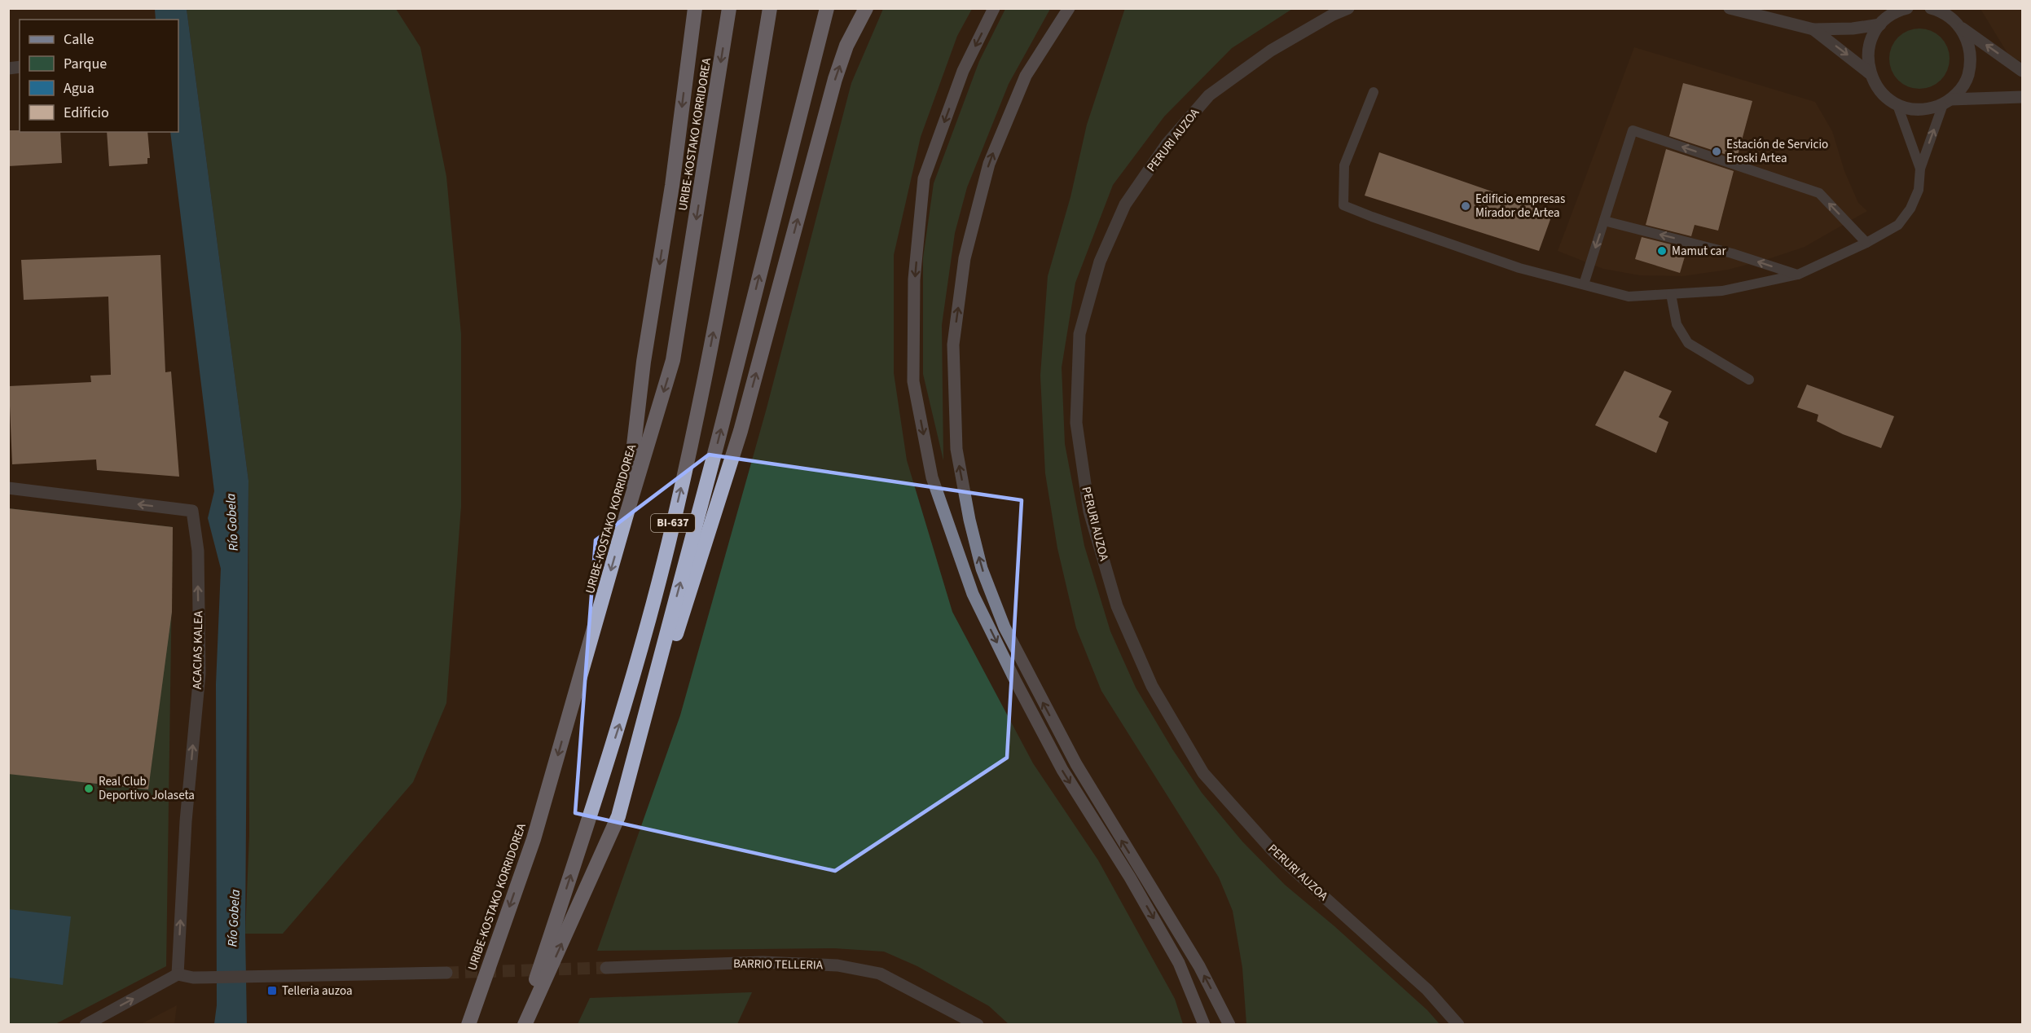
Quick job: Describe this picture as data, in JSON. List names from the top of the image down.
{
  "streets": {
    "highway": ["URIBE-KOSTAKO KORRIDOREA", "BI-637"],
    "street": ["PERURI AUZOA", "ACACIAS KALEA", "BARRIO TELLERIA"]
  },
  "water": ["Río Gobela"],
  "places": {
    "other": [
      "Estación de Servicio Eroski Artea",
      "Edificio empresas Mirador de Artea",
      "Mamut car",
      "Real Club Deportivo Jolaseta"
    ],
    "transit": ["Telleria auzoa"]
  },
  "legend": [
    "Calle",
    "Parque",
    "Agua",
    "Edificio"
  ]
}
